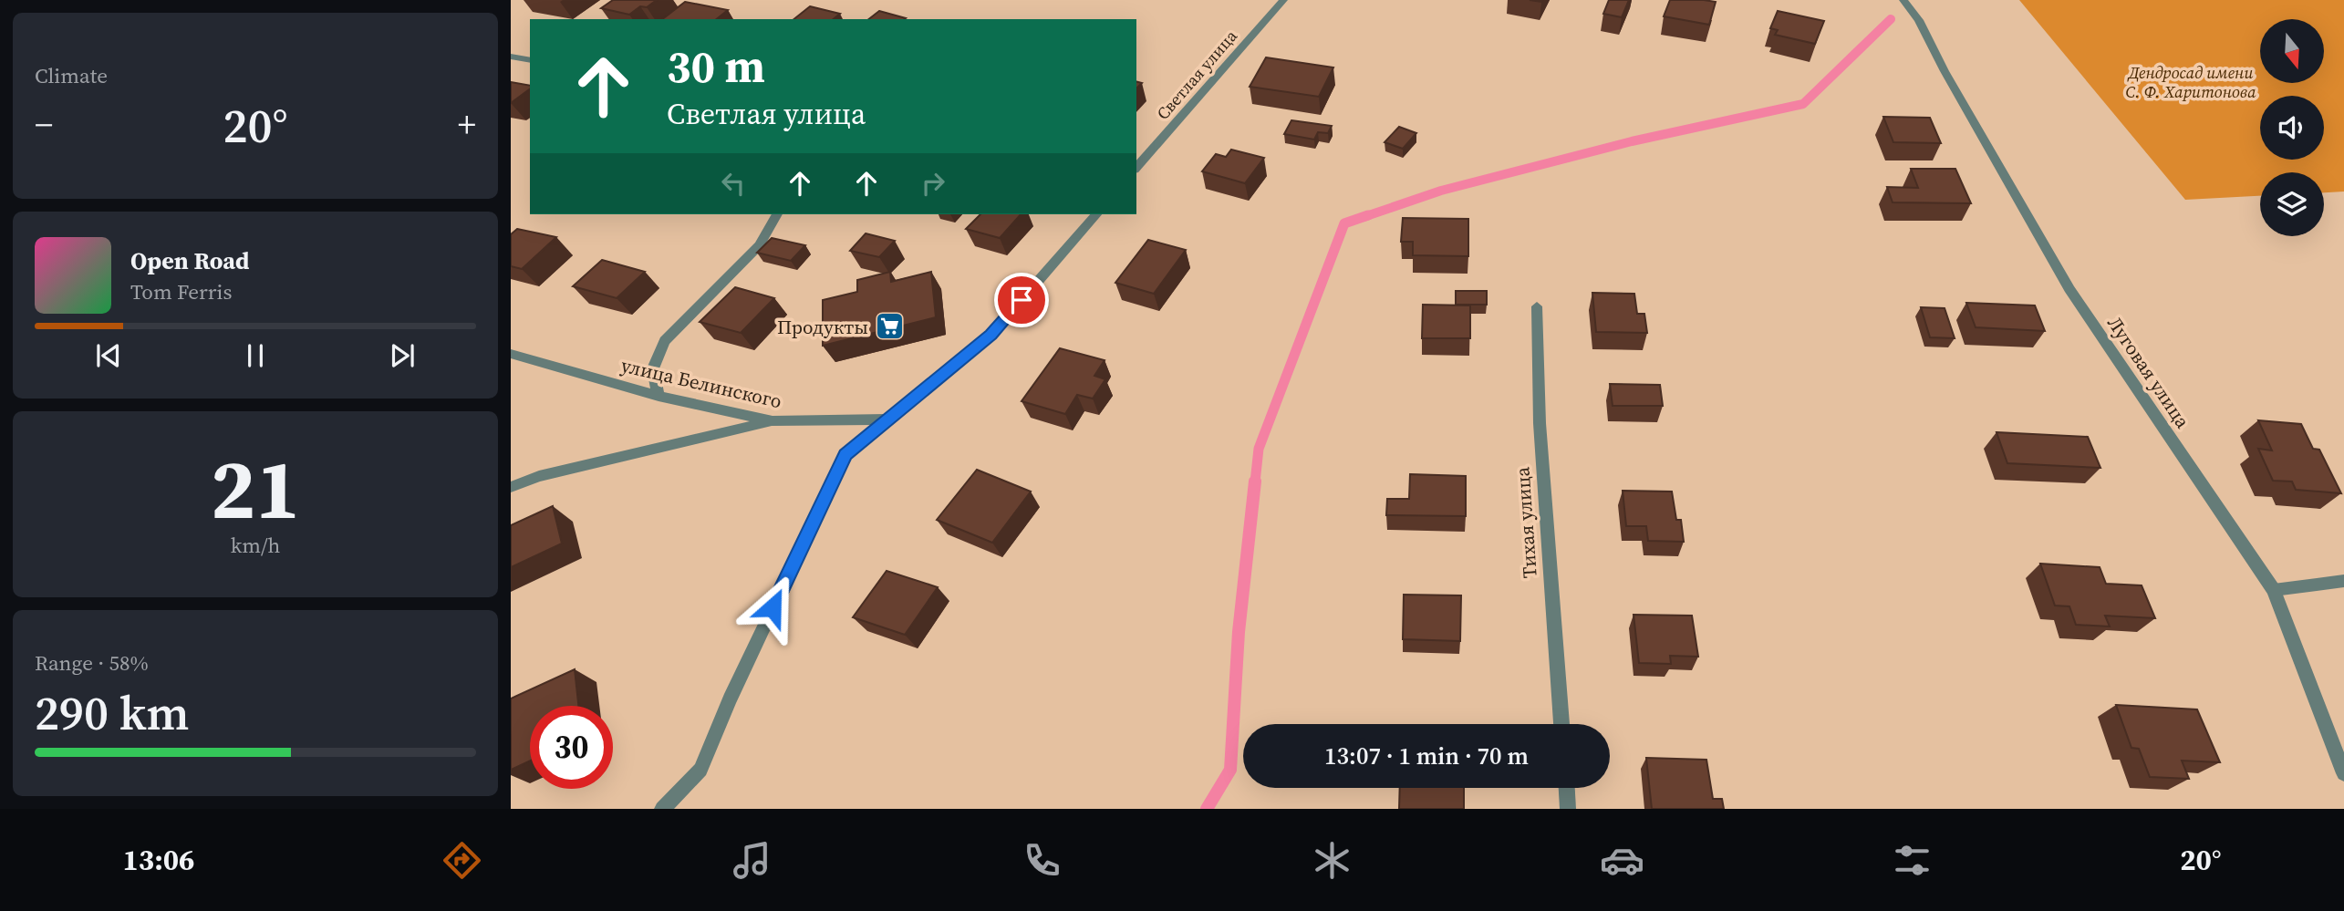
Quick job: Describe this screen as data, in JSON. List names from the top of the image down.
{
  "streets": {
    "street": [
      "Светлая улица",
      "Луговая улица",
      "улица Белинского",
      "Тихая улица"
    ]
  },
  "parks": ["Дендросад имени С. Ф. Харитонова"],
  "places": {
    "supermarket": ["Продукты"]
  },
  "north": "bottom",
  "page": {
    "tile": [
      "Climate",
      ["21", "km/h"],
      ["Range · 58%", "290 km"]
    ],
    "turn": ["30 m", "Светлая улица"],
    "heat": ["−", "20°", "+"],
    "song": ["Open Road", "Tom Ferris"],
    "limit": "30",
    "trip": "13:07 · 1 min · 70 m",
    "tabs": ["13:06", "20°"]
  }
}
